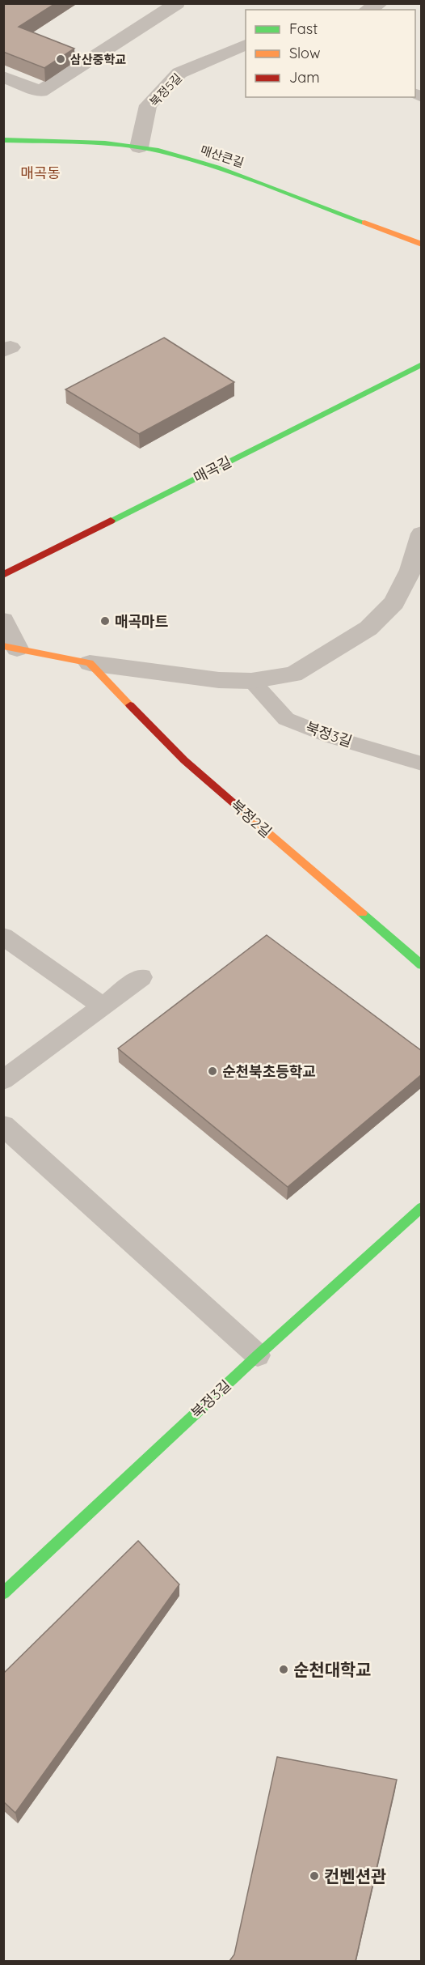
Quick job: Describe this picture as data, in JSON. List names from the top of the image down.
{
  "streets": {
    "street": [
      "북정5길",
      "매산큰길",
      "매곡길",
      "북정3길",
      "북정2길"
    ]
  },
  "crossings": [
    ["북정5길", "매산큰길"]
  ],
  "districts": ["매곡동"],
  "places": [
    "삼산중학교",
    "매곡마트",
    "순천북초등학교",
    "순천대학교",
    "컨벤션관"
  ],
  "legend": ["Fast", "Slow", "Jam"]
}
